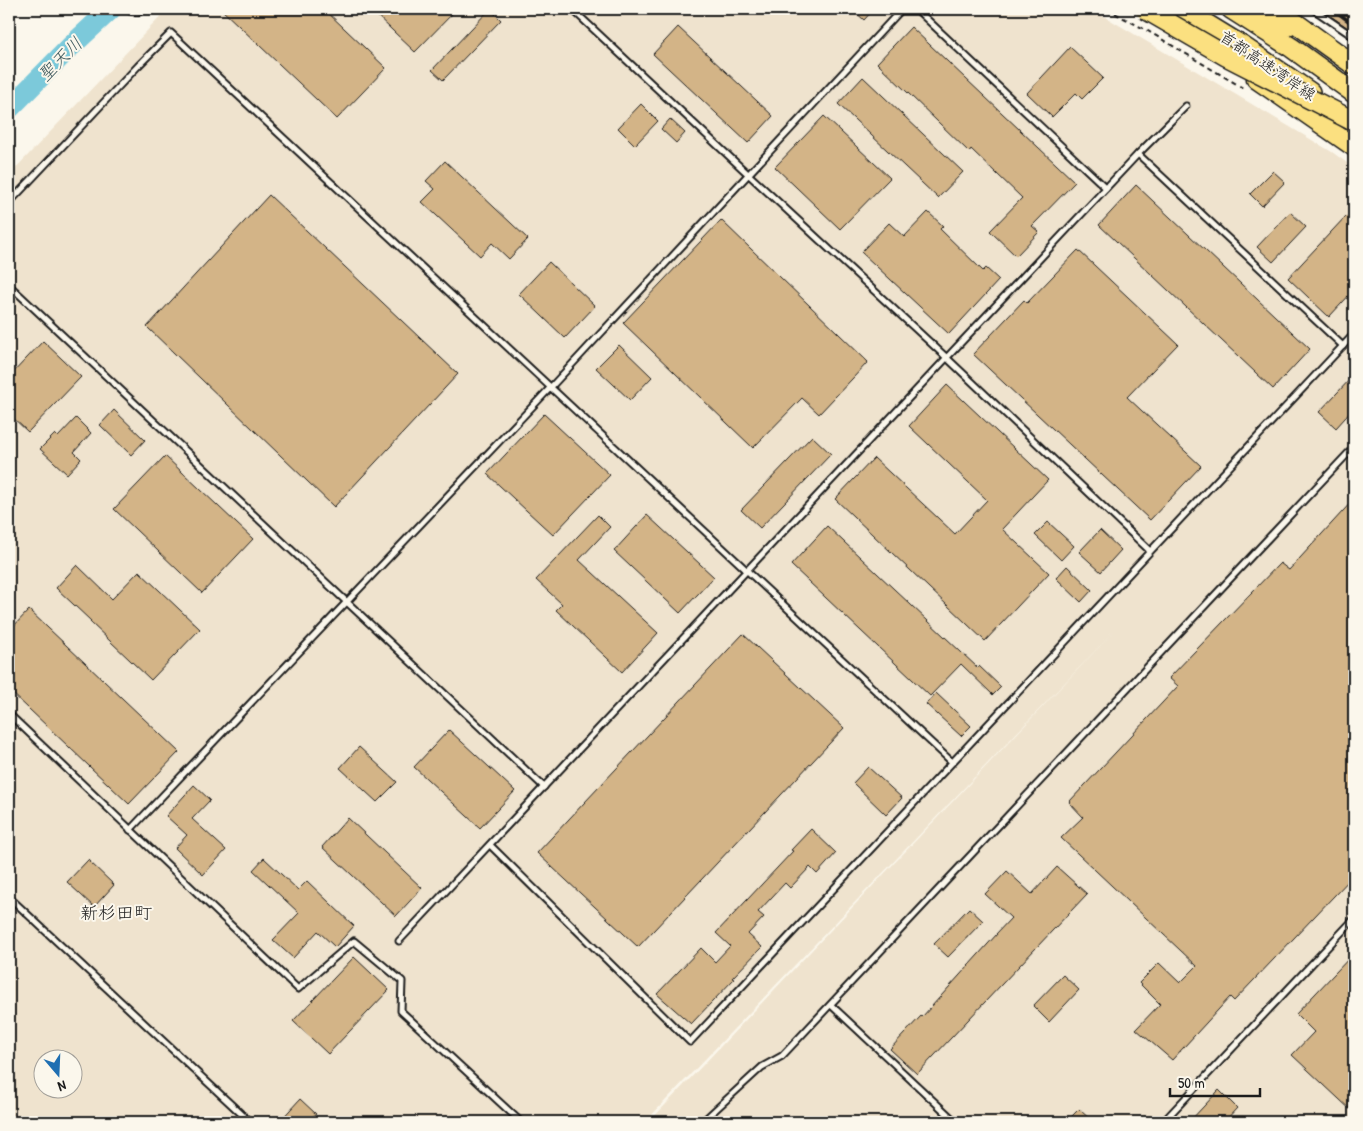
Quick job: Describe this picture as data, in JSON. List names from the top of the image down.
{
  "streets": {
    "highway": ["首都高速湾岸線"]
  },
  "districts": ["新杉田町"],
  "water": ["聖天川"],
  "scale_bar": "50 m",
  "north": "bottom"
}
